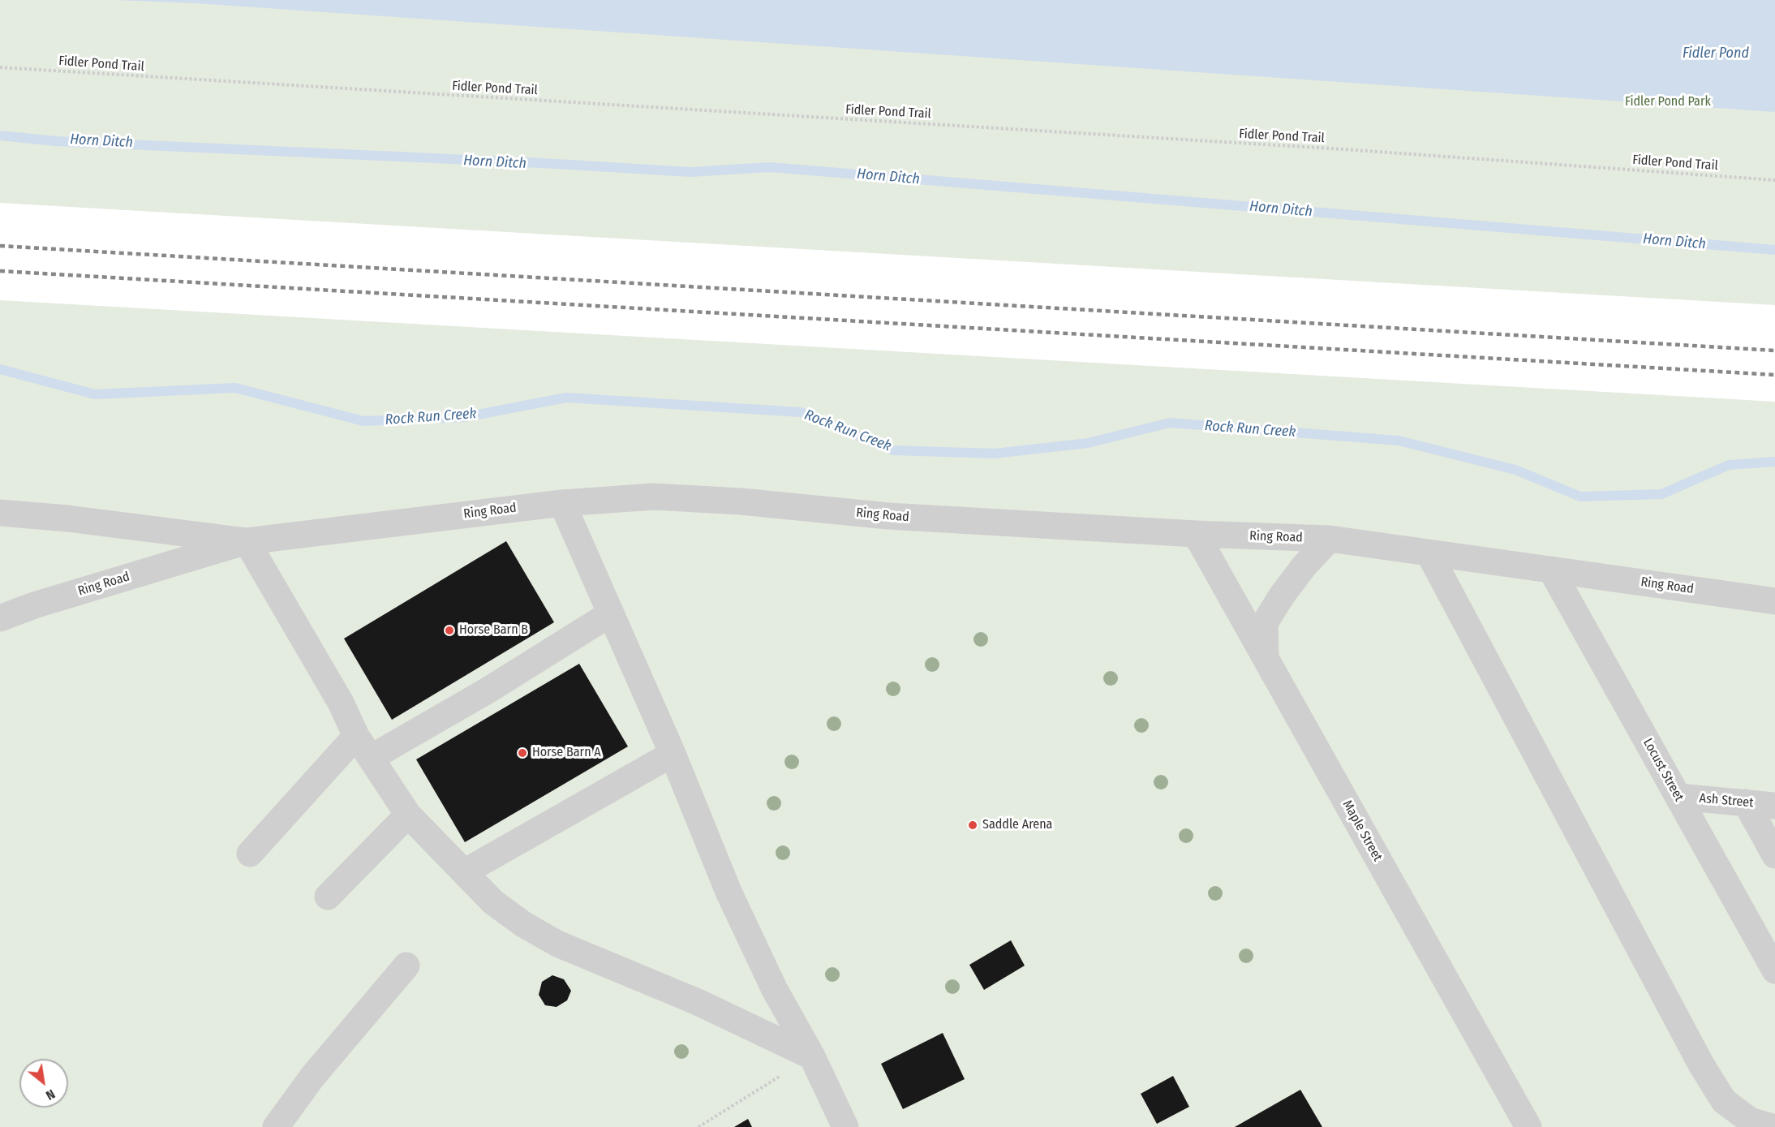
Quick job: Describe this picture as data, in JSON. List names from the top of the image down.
{
  "streets": {
    "street": [
      "Ring Road",
      "Locust Street",
      "Ash Street",
      "Maple Street"
    ],
    "path": ["Fidler Pond Trail"]
  },
  "crossings": [
    ["Ring Road", "Locust Street"],
    ["Ring Road", "Maple Street"],
    ["Locust Street", "Ash Street"]
  ],
  "water": ["Fidler Pond", "Horn Ditch", "Rock Run Creek"],
  "parks": ["Fidler Pond Park"],
  "places": ["Horse Barn B", "Horse Barn A", "Saddle Arena"],
  "north": "bottom right"
}
